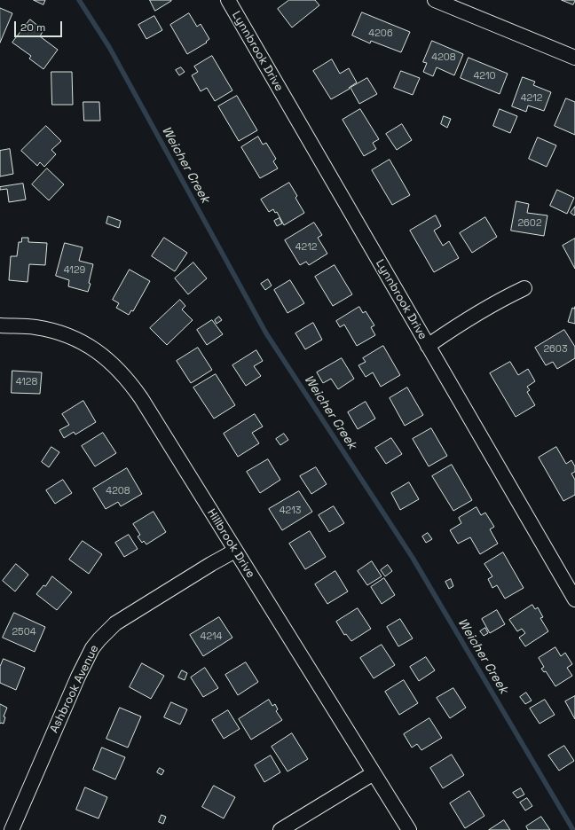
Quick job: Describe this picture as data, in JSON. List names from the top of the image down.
{
  "streets": {
    "street": ["Lynnbrook Drive", "Hillbrook Drive", "Ashbrook Avenue"]
  },
  "crossings": [
    ["Hillbrook Drive", "Ashbrook Avenue"]
  ],
  "water": ["Weicher Creek"],
  "house_numbers": [
    "4206",
    "4208",
    "4210",
    "4212",
    "2602",
    "4212",
    "4129",
    "2603",
    "4128",
    "4208",
    "4213",
    "2504",
    "4214"
  ],
  "scale_bar": "20 m"
}
